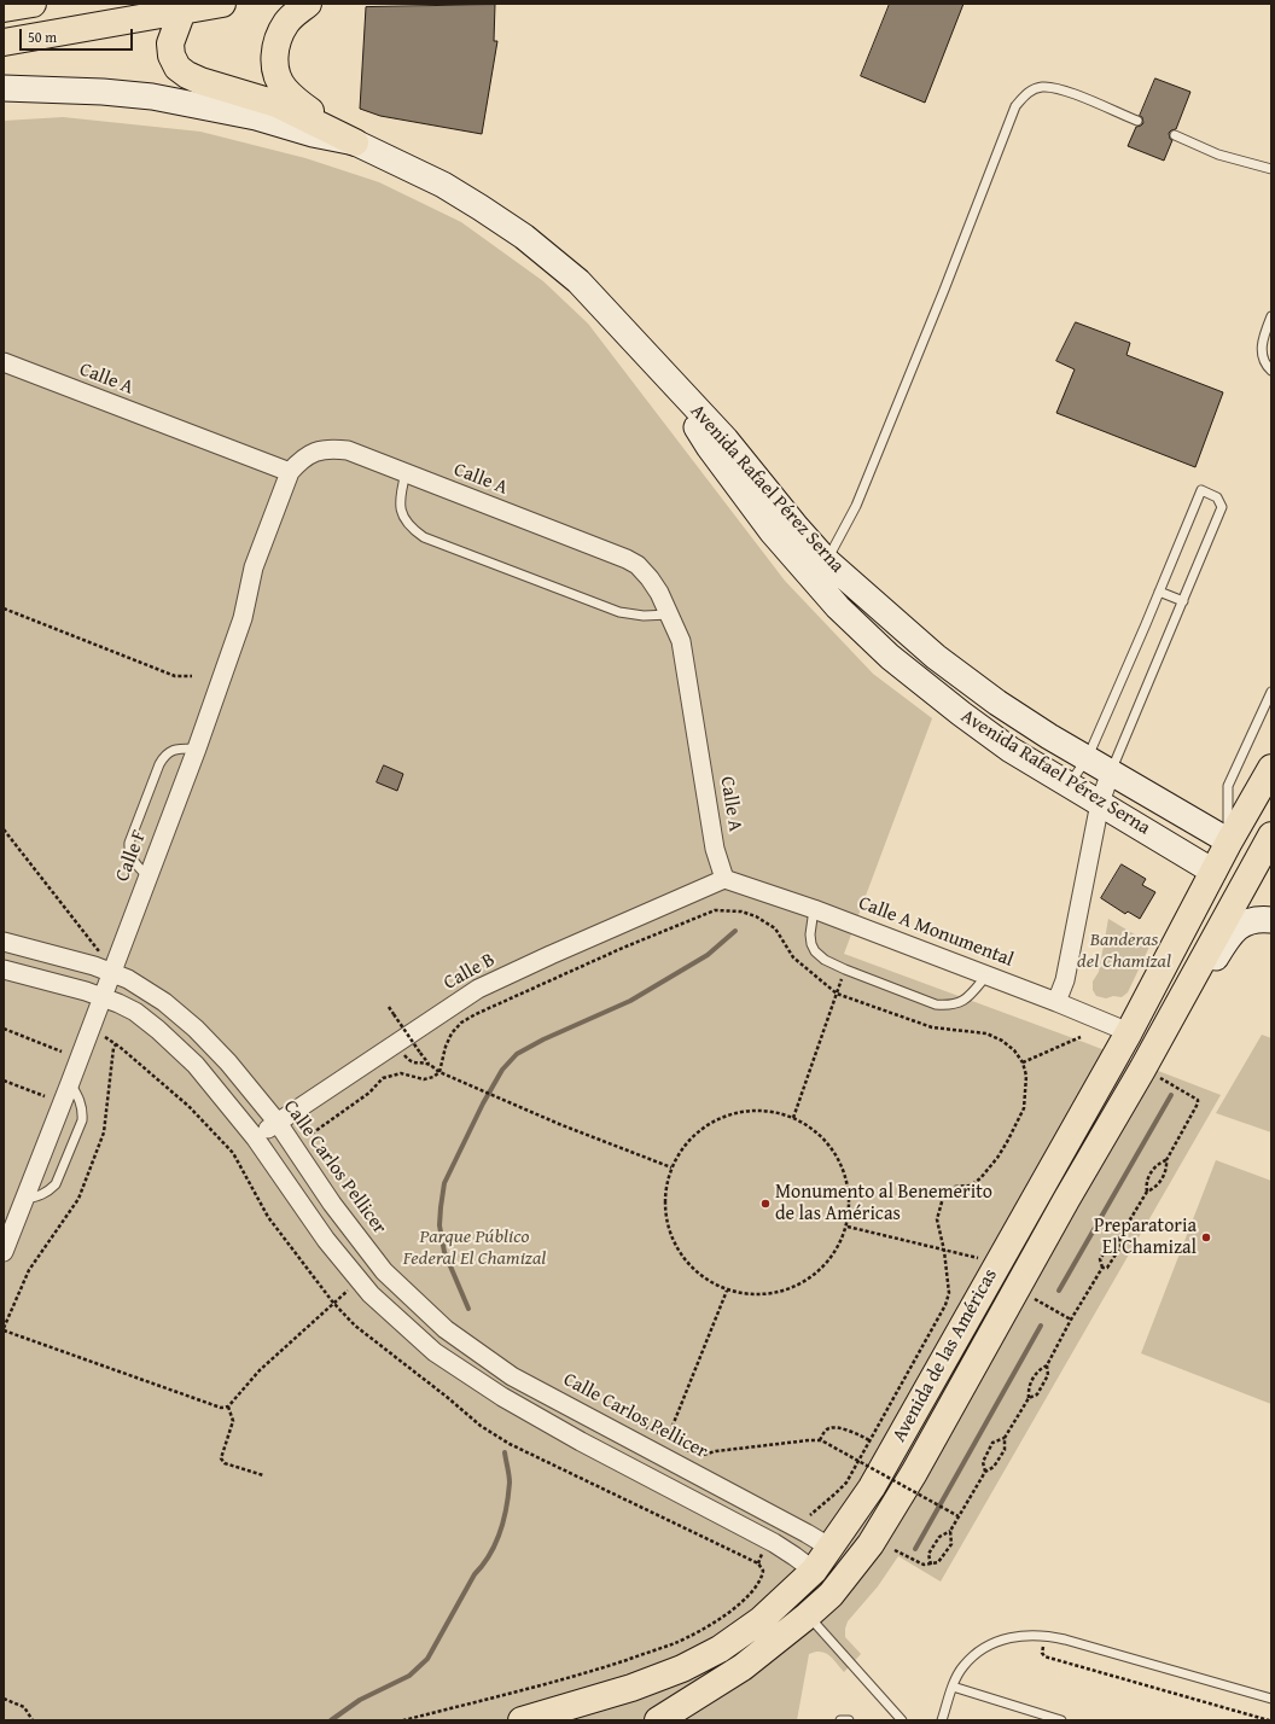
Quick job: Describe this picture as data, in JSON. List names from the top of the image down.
{
  "streets": {
    "highway": ["Avenida de las Américas"],
    "main road": ["Avenida Rafael Pérez Serna"],
    "street": [
      "Calle A",
      "Calle F",
      "Calle A Monumental",
      "Calle B",
      "Calle Carlos Pellicer"
    ]
  },
  "crossings": [
    ["Calle A", "Calle F"],
    ["Calle A", "Calle A Monumental"],
    ["Calle A", "Calle B"],
    ["Avenida Rafael Pérez Serna", "Avenida de las Américas"],
    ["Calle F", "Calle Carlos Pellicer"],
    ["Calle A Monumental", "Calle B"],
    ["Calle A Monumental", "Avenida de las Américas"],
    ["Calle B", "Calle Carlos Pellicer"],
    ["Calle Carlos Pellicer", "Avenida de las Américas"]
  ],
  "parks": ["Banderas del Chamizal", "Parque Público Federal El Chamizal"],
  "places": ["Monumento al Benemerito de las Américas", "Preparatoria El Chamizal"],
  "scale_bar": "50 m"
}
